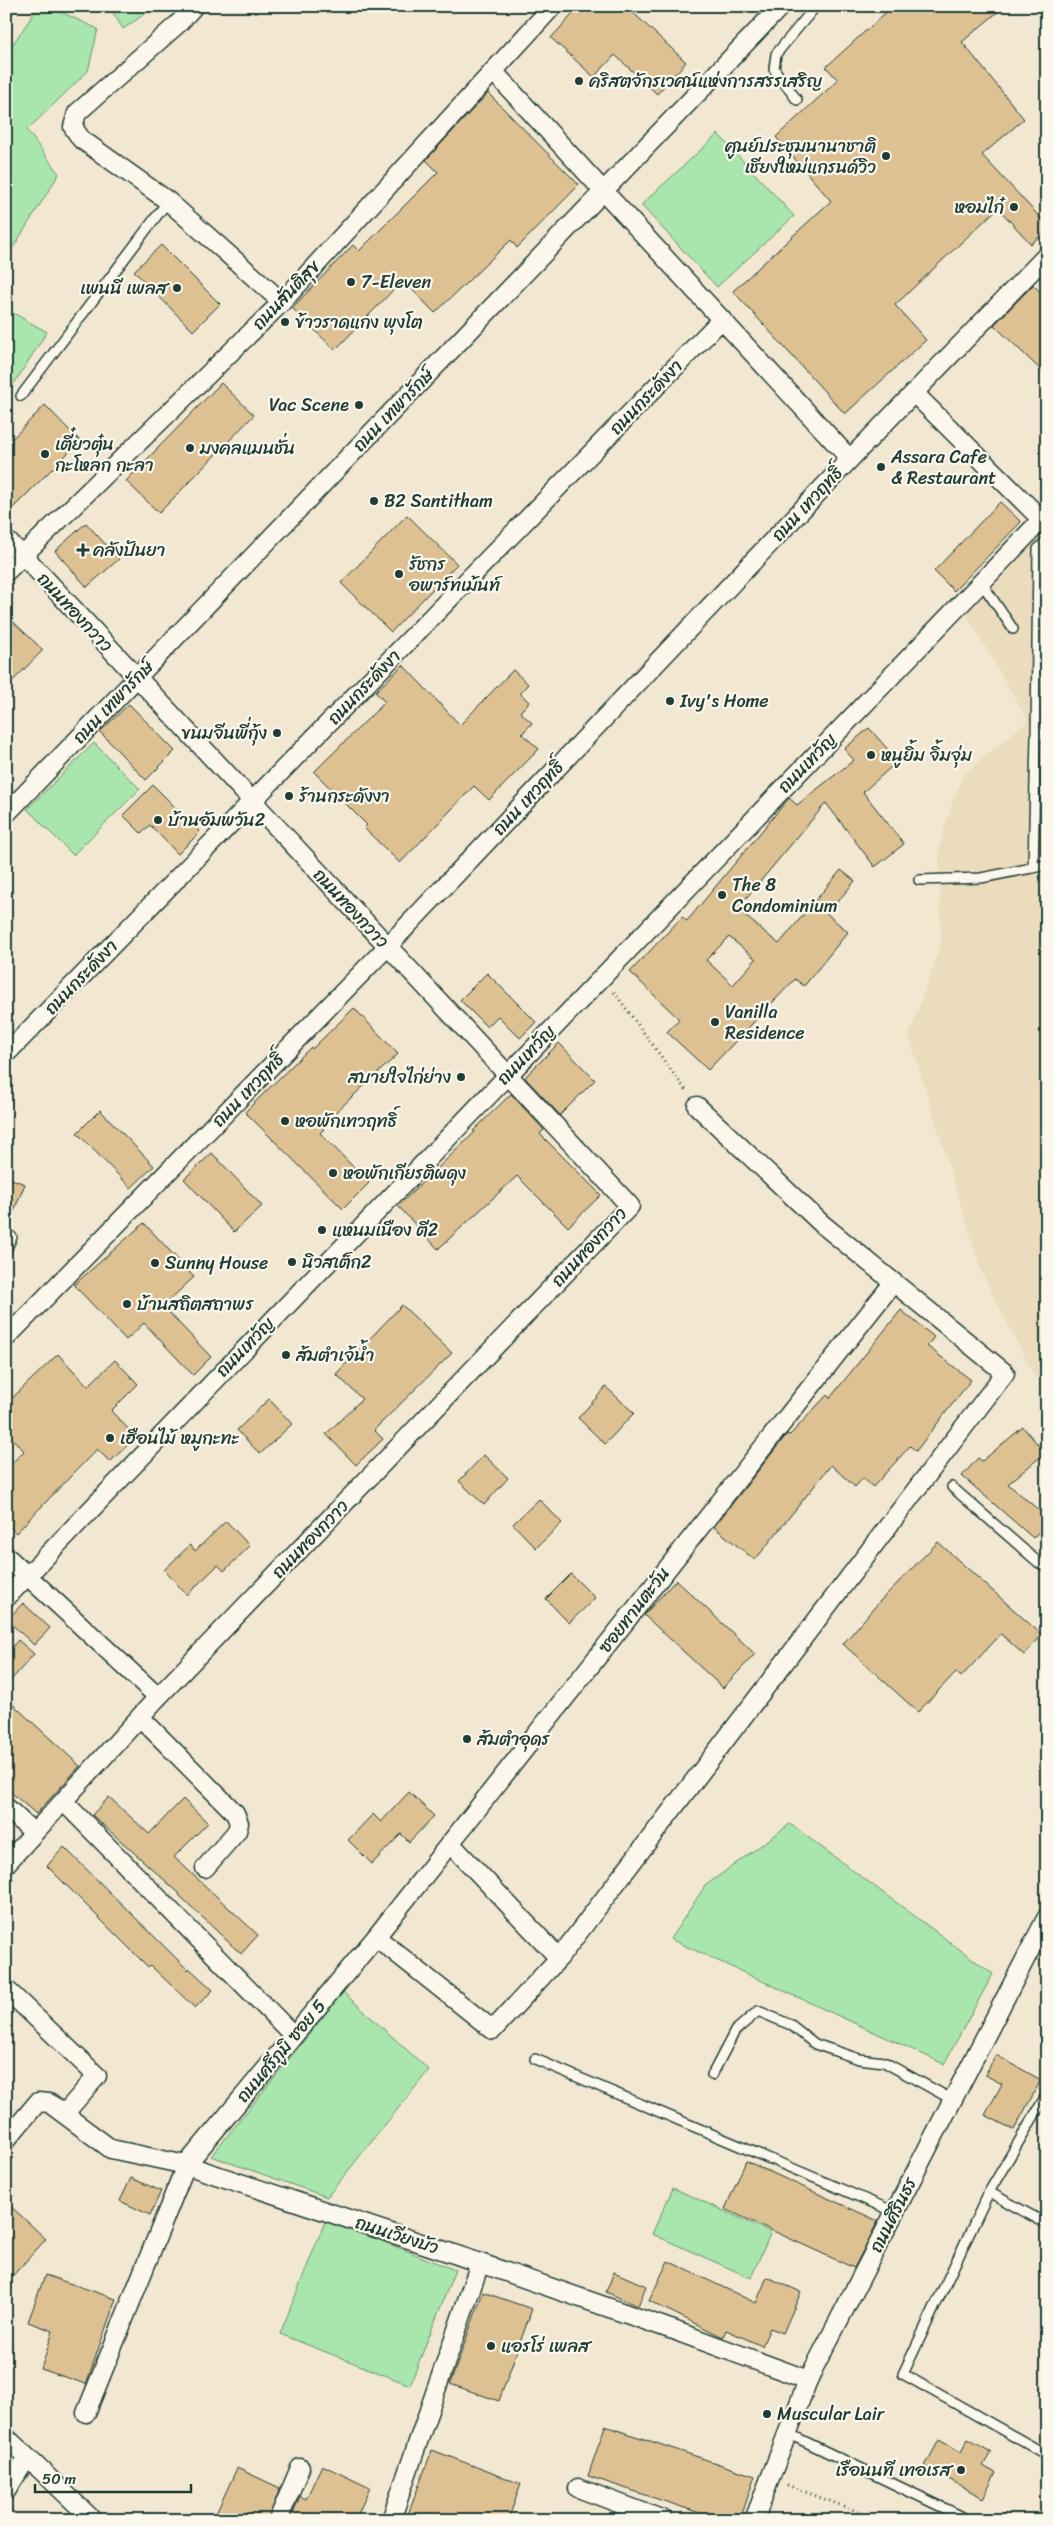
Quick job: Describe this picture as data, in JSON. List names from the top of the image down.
{
  "streets": {
    "street": [
      "ถนนสันติสุข",
      "ถนนกระดังงา",
      "ถนน เทพารักษ์",
      "ถนน เทวฤทธิ์",
      "ถนนทองกวาว",
      "ถนนเทวัญ",
      "ซอยทานตะวัน",
      "ถนนศรีภูมิ ซอย 5",
      "ถนนศิรินธร",
      "ถนนเวียงบัว"
    ]
  },
  "crossings": [
    ["ถนนสันติสุข", "ถนนทองกวาว"],
    ["ถนนกระดังงา", "ถนนทองกวาว"],
    ["ถนน เทพารักษ์", "ถนนทองกวาว"],
    ["ถนน เทวฤทธิ์", "ถนนทองกวาว"],
    ["ถนนทองกวาว", "ถนนเทวัญ"],
    ["ซอยทานตะวัน", "ถนนศรีภูมิ ซอย 5"],
    ["ถนนศรีภูมิ ซอย 5", "ถนนเวียงบัว"],
    ["ถนนศิรินธร", "ถนนเวียงบัว"]
  ],
  "places": {
    "other": [
      "คริสตจักรเวศน์แห่งการสรรเสริญ",
      "ศูนย์ประชุมนานาชาติ เชียงใหม่แกรนด์วิว",
      "หอมไก๋",
      "7-Eleven",
      "เพนนี เพลส",
      "ข้าวราดแกง พุงโต",
      "Vac Scene",
      "มงคลแมนชั่น",
      "เตี๋ยวตุ๋น กะโหลก กะลา",
      "Assara Cafe & Restaurant",
      "B2 Santitham",
      "รัชกร อพาร์ทเม้นท์",
      "Ivy's Home",
      "ขนมจีนพี่กุ้ง",
      "หนูยิ้ม จิ้มจุ่ม",
      "ร้านกระดังงา",
      "บ้านอัมพวัน2",
      "The 8 Condominium",
      "Vanilla Residence",
      "สบายใจไก่ย่าง",
      "หอพักเทวฤทธิ์",
      "หอพักเกียรติผดุง",
      "แหนมเนือง ตี2",
      "นิวสเต็ก2",
      "Sunny House",
      "บ้านสถิตสถาพร",
      "ส้มตำเจ้น้ำ",
      "เฮือนไม้ หมูกะทะ",
      "ส้มตำอุดร",
      "แอรโร่ เพลส",
      "Muscular Lair",
      "เรือนนที เทอเรส"
    ],
    "health": ["คลังปันยา"]
  },
  "scale_bar": "50 m"
}
